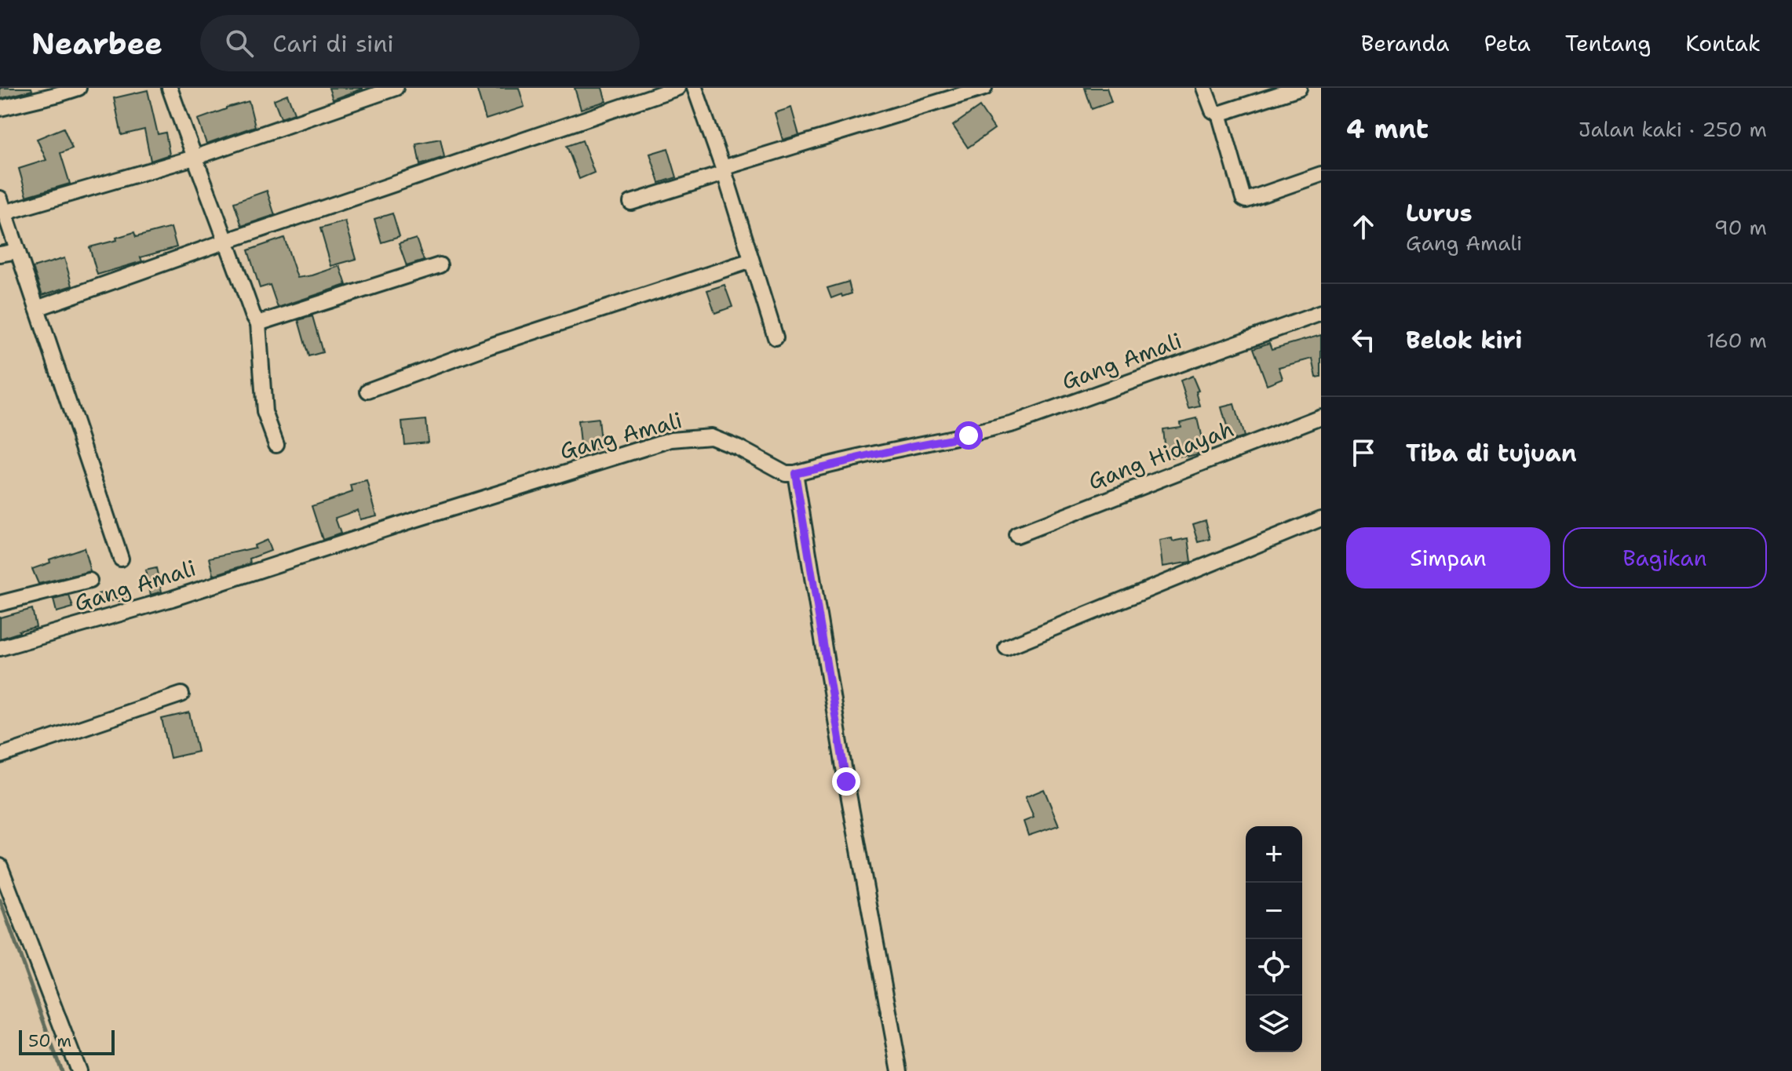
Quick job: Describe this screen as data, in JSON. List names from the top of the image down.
{
  "streets": {
    "street": ["Gang Amali", "Gang Hidayah"]
  },
  "scale_bar": "50 m",
  "page": {
    "header": "Nearbee",
    "search": "Cari di sini",
    "nav": [
      "Beranda",
      "Peta",
      "Tentang",
      "Kontak"
    ],
    "heading": ["4 mnt", "Jalan kaki · 250 m"],
    "list": [
      ["Lurus", "Gang Amali", "90 m"],
      ["Belok kiri", "160 m"],
      "Tiba di tujuan"
    ],
    "buttons": ["Simpan", "Bagikan"],
    "map_buttons": ["+", "−"],
    "scale": "50 m"
  }
}
